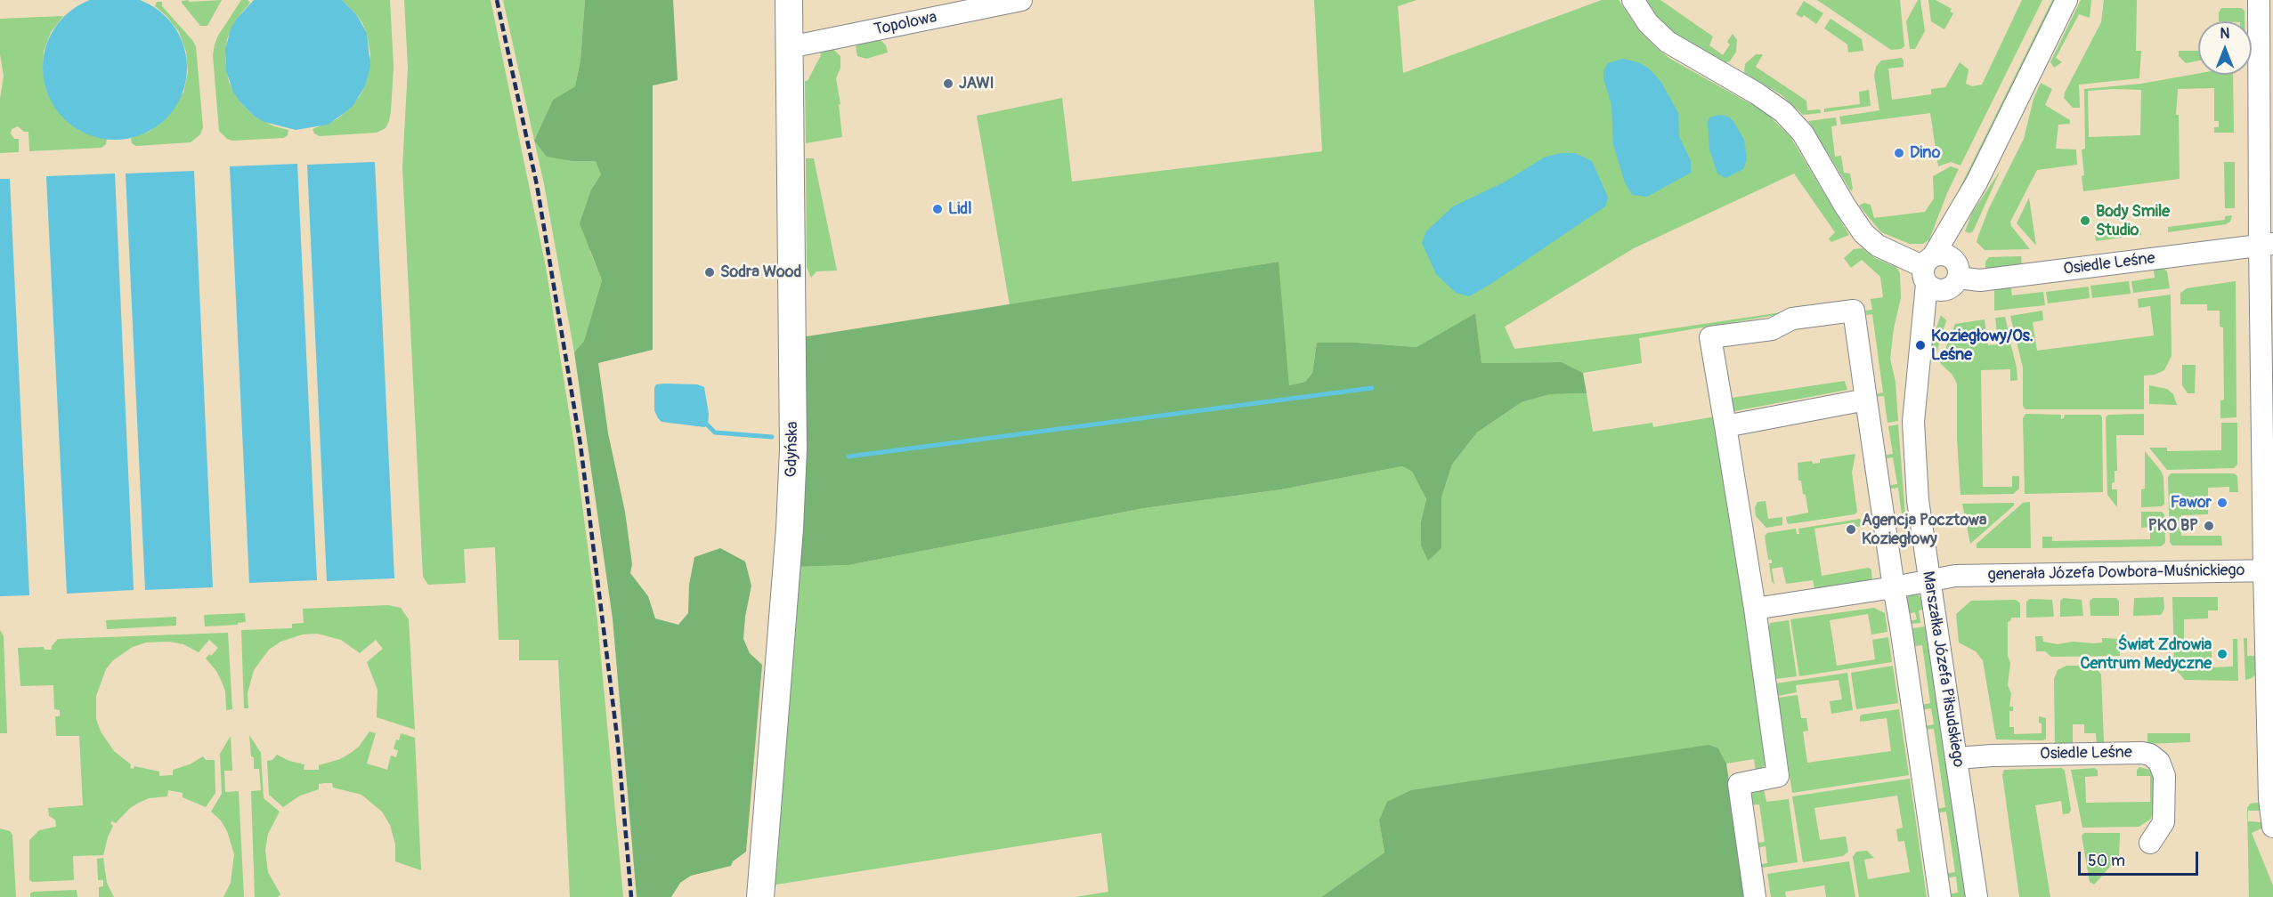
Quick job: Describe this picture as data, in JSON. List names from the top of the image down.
{
  "streets": {
    "main road": ["Gdyńska"],
    "street": [
      "Topolowa",
      "Osiedle Leśne",
      "generała Józefa Dowbora-Muśnickiego",
      "Marszałka Józefa Piłsudskiego"
    ]
  },
  "crossings": [
    ["Topolowa", "Gdyńska"],
    ["Osiedle Leśne", "Marszałka Józefa Piłsudskiego"],
    ["generała Józefa Dowbora-Muśnickiego", "Marszałka Józefa Piłsudskiego"]
  ],
  "places": [
    "JAWI",
    "Dino",
    "Lidl",
    "Body Smile Studio",
    "Sodra Wood",
    "Koziegłowy/Os. Leśne",
    "Fawor",
    "PKO BP",
    "Agencja Pocztowa Koziegłowy",
    "Świat Zdrowia Centrum Medyczne"
  ],
  "scale_bar": "50 m",
  "north": "top"
}
